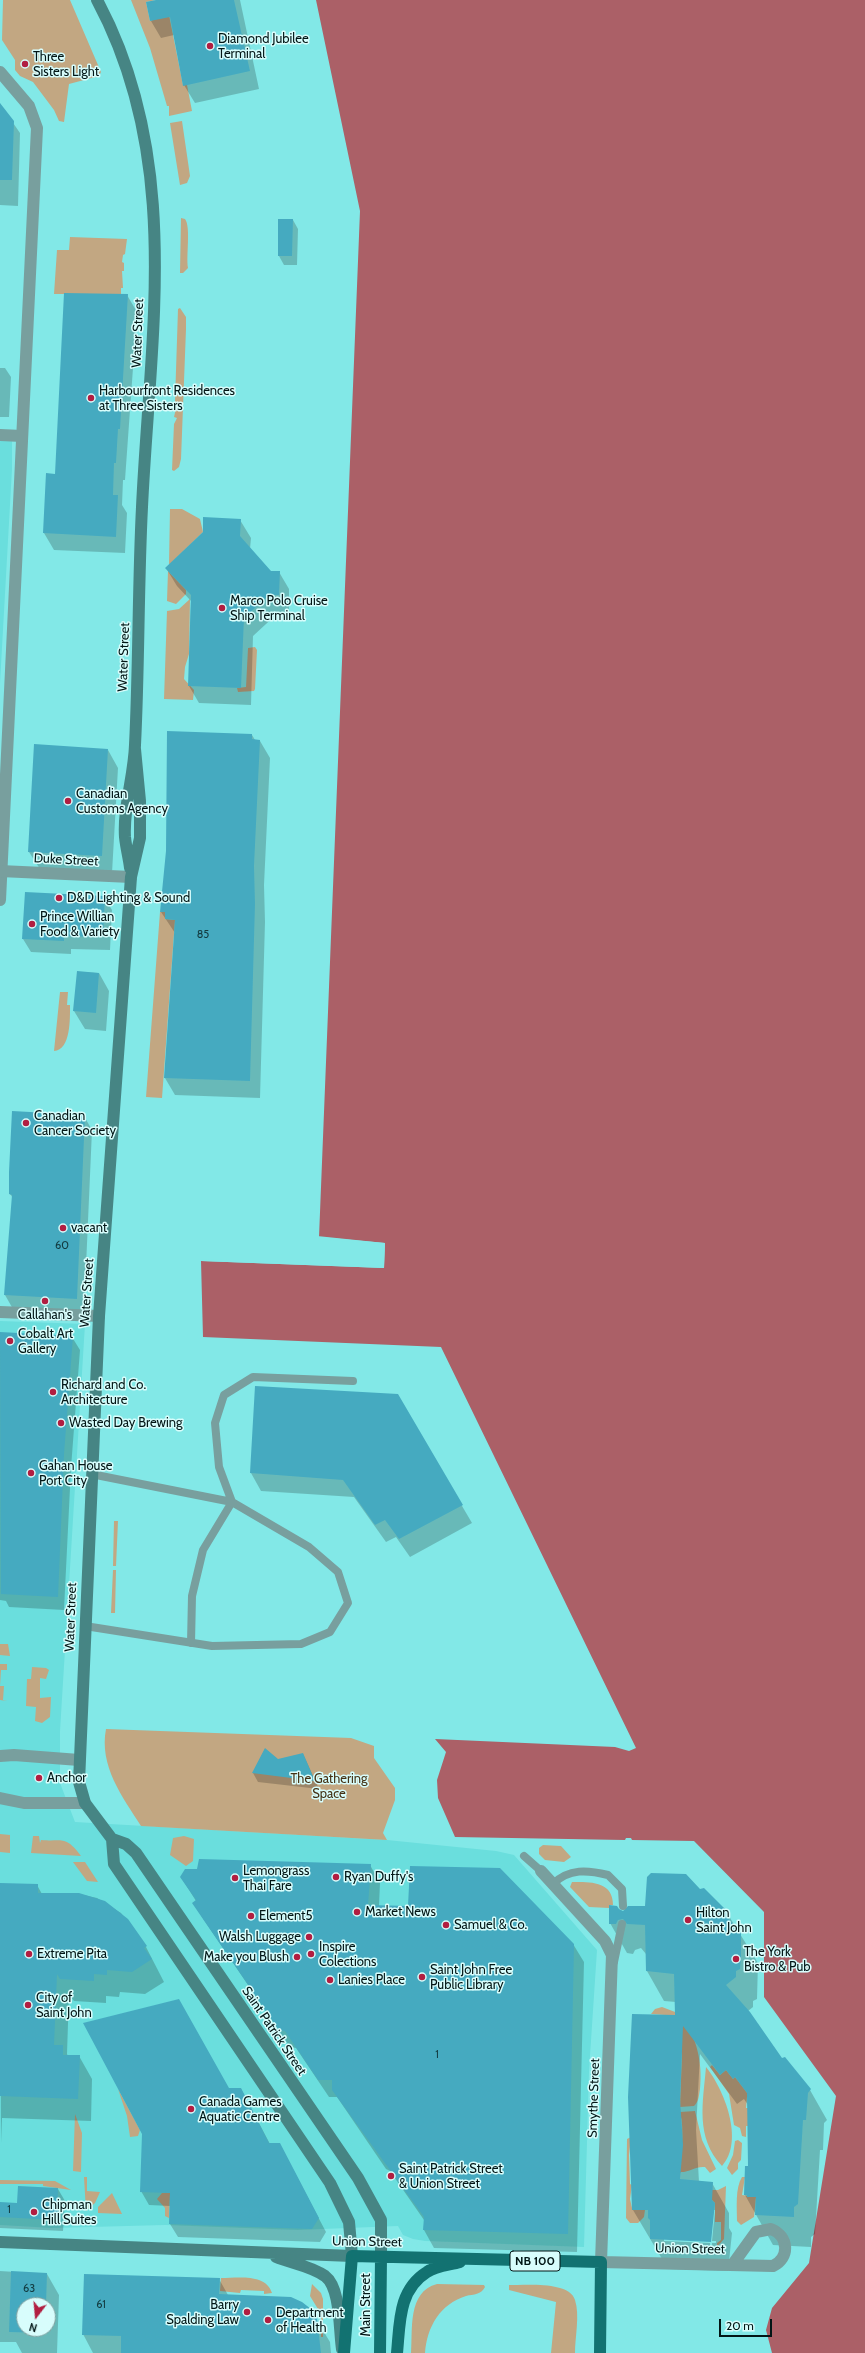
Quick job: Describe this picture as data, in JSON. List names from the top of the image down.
{
  "streets": {
    "main road": [
      "Water Street",
      "Saint Patrick Street",
      "Smythe Street",
      "Union Street",
      "NB 100",
      "Main Street"
    ],
    "street": ["Duke Street"]
  },
  "crossings": [
    ["Water Street", "Duke Street"],
    ["Water Street", "Saint Patrick Street"],
    ["Saint Patrick Street", "Union Street"],
    ["Saint Patrick Street", "Main Street"],
    ["Smythe Street", "Union Street"],
    ["Union Street", "Main Street"]
  ],
  "parks": ["The Gathering Space"],
  "places": [
    "Diamond Jubilee Terminal",
    "Three Sisters Light",
    "Harbourfront Residences at Three Sisters",
    "Marco Polo Cruise Ship Terminal",
    "Canadian Customs Agency",
    "D&D Lighting & Sound",
    "Prince Willian Food & Variety",
    "Canadian Cancer Society",
    "vacant",
    "Callahan's",
    "Cobalt Art Gallery",
    "Richard and Co. Architecture",
    "Wasted Day Brewing",
    "Gahan House Port City",
    "Anchor",
    "Ryan Duffy's",
    "Lemongrass Thai Fare",
    "Market News",
    "Element5",
    "Hilton Saint John",
    "Samuel & Co.",
    "Walsh Luggage",
    "Extreme Pita",
    "Inspire Colections",
    "Make you Blush",
    "The York Bistro & Pub",
    "Saint John Free Public Library",
    "Lanies Place",
    "City of Saint John",
    "Canada Games Aquatic Centre",
    "Saint Patrick Street & Union Street",
    "Chipman Hill Suites",
    "Barry Spalding Law",
    "Department of Health"
  ],
  "house_numbers": [
    "85",
    "60",
    "1",
    "1",
    "63",
    "61"
  ],
  "scale_bar": "20 m",
  "north": "bottom"
}
